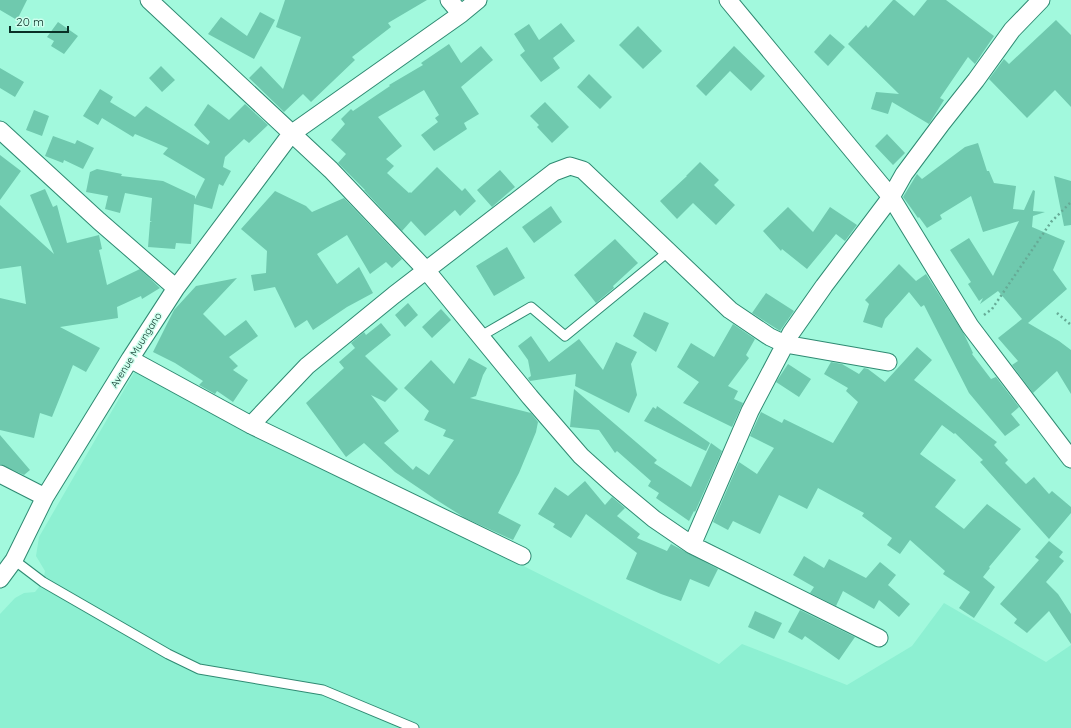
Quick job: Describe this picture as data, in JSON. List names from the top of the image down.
{
  "streets": {
    "street": ["Avenue Muungano"]
  },
  "scale_bar": "20 m"
}
